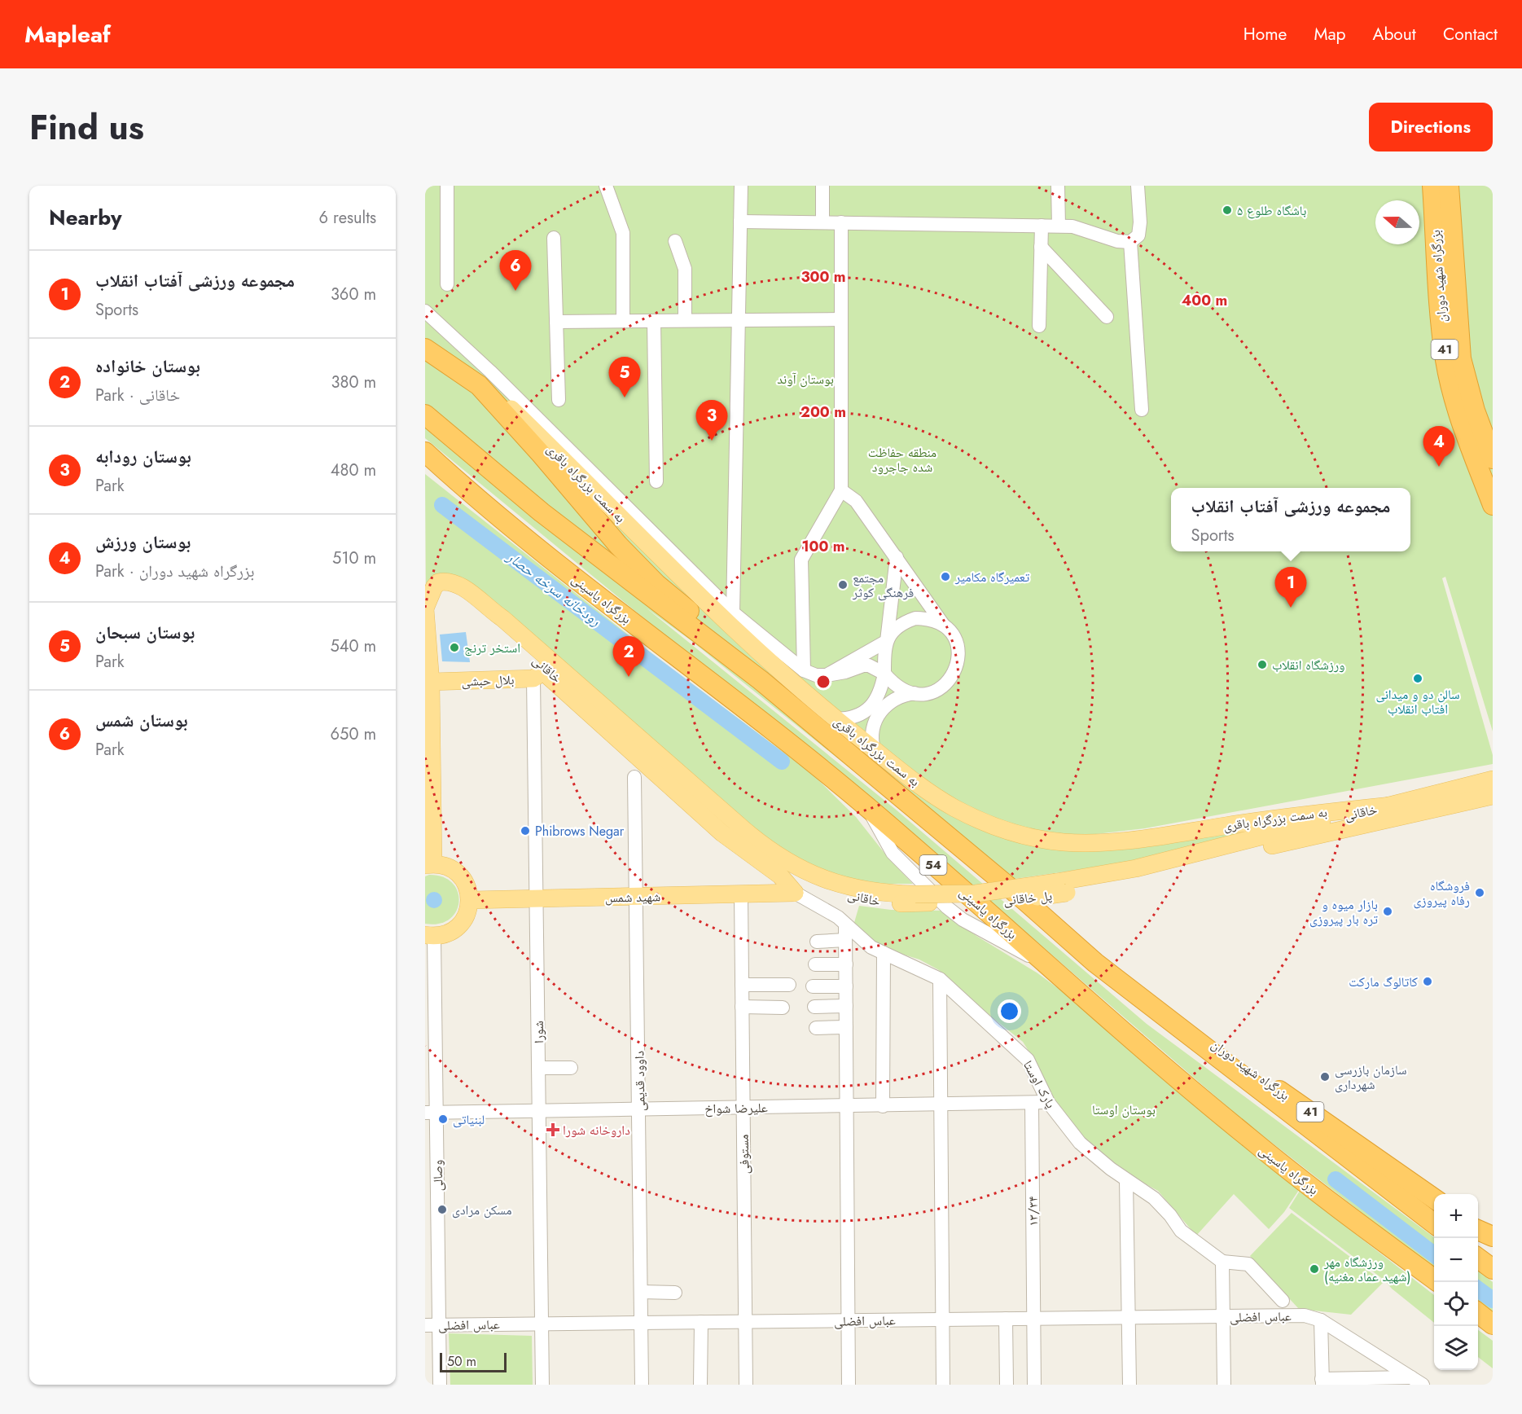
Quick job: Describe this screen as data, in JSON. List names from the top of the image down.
{
  "streets": {
    "highway": [
      "بزرگراه شهید دوران",
      "41",
      "بزرگراه یاسینی",
      "54"
    ],
    "main road": [
      "به سمت بزرگراه باقری",
      "خاقانی",
      "بلال حبشی",
      "شهید شمس",
      "پل خاقانی"
    ],
    "street": [
      "شورا",
      "داوود قدیمی",
      "پارک اوستا",
      "علیرضا شواخ",
      "مستوفی",
      "وصالی",
      "۱۳/۳۴",
      "عباس افضلی"
    ]
  },
  "crossings": [
    ["بزرگراه شهید دوران", "54"],
    ["به سمت بزرگراه باقری", "خاقانی"],
    ["خاقانی", "بلال حبشی"],
    ["خاقانی", "پل خاقانی"],
    ["خاقانی", "شورا"],
    ["بلال حبشی", "شورا"],
    ["شهید شمس", "شورا"],
    ["شهید شمس", "داوود قدیمی"],
    ["شهید شمس", "پارک اوستا"],
    ["شهید شمس", "مستوفی"],
    ["شورا", "علیرضا شواخ"],
    ["شورا", "عباس افضلی"],
    ["داوود قدیمی", "علیرضا شواخ"],
    ["داوود قدیمی", "عباس افضلی"],
    ["پارک اوستا", "علیرضا شواخ"],
    ["علیرضا شواخ", "مستوفی"],
    ["علیرضا شواخ", "وصالی"],
    ["علیرضا شواخ", "۱۳/۳۴"],
    ["مستوفی", "عباس افضلی"],
    ["وصالی", "عباس افضلی"],
    ["۱۳/۳۴", "عباس افضلی"]
  ],
  "water": ["رودخانه سرخه حصار"],
  "parks": ["بوستان آوند", "منطقه حفاظت شده جاجرود", "بوستان اوستا"],
  "places": {
    "other": [
      "باشگاه طلوع ۵",
      "تعمیرگاه مکامیر",
      "مجتمع فرهنگی کوثر",
      "استخر ترنج",
      "ورزشگاه انقلاب",
      "سالن دو و میدانی افتاب انقلاب",
      "Phibrows Negar",
      "فروشگاه رفاه پیروزی",
      "بازار میوه و تره بار پیروزی",
      "کاتالوگ مارکت",
      "سازمان بازرسی شهرداری",
      "لبنیاتی",
      "مسکن مرادی",
      "ورزشگاه مهر (شهید عماد مغنیه)"
    ],
    "health": ["داروخانه شورا"]
  },
  "scale_bar": "50 m",
  "north": "left",
  "page": {
    "header": "Mapleaf",
    "nav": [
      "Home",
      "Map",
      "About",
      "Contact"
    ],
    "title": "Find us",
    "buttons": "Directions",
    "heading": ["Nearby", "6 results"],
    "list": [
      {
        "mark": "1",
        "name": "مجموعه ورزشی آفتاب انقلاب",
        "note": "Sports",
        "value": "360 m"
      },
      {
        "mark": "2",
        "name": "بوستان خانواده",
        "note": "Park · خاقانی",
        "value": "380 m"
      },
      {
        "mark": "3",
        "name": "بوستان رودابه",
        "note": "Park",
        "value": "480 m"
      },
      {
        "mark": "4",
        "name": "بوستان ورزش",
        "note": "Park · بزرگراه شهید دوران",
        "value": "510 m"
      },
      {
        "mark": "5",
        "name": "بوستان سبحان",
        "note": "Park",
        "value": "540 m"
      },
      {
        "mark": "6",
        "name": "بوستان شمس",
        "note": "Park",
        "value": "650 m"
      }
    ],
    "pins": [
      "6",
      "5",
      "3",
      "4",
      "1",
      "2"
    ],
    "popup": ["مجموعه ورزشی آفتاب انقلاب", "Sports"],
    "map_buttons": ["+", "−"],
    "scale": "50 m"
  },
  "rings": [
    "300 m",
    "400 m",
    "200 m",
    "100 m"
  ]
}
